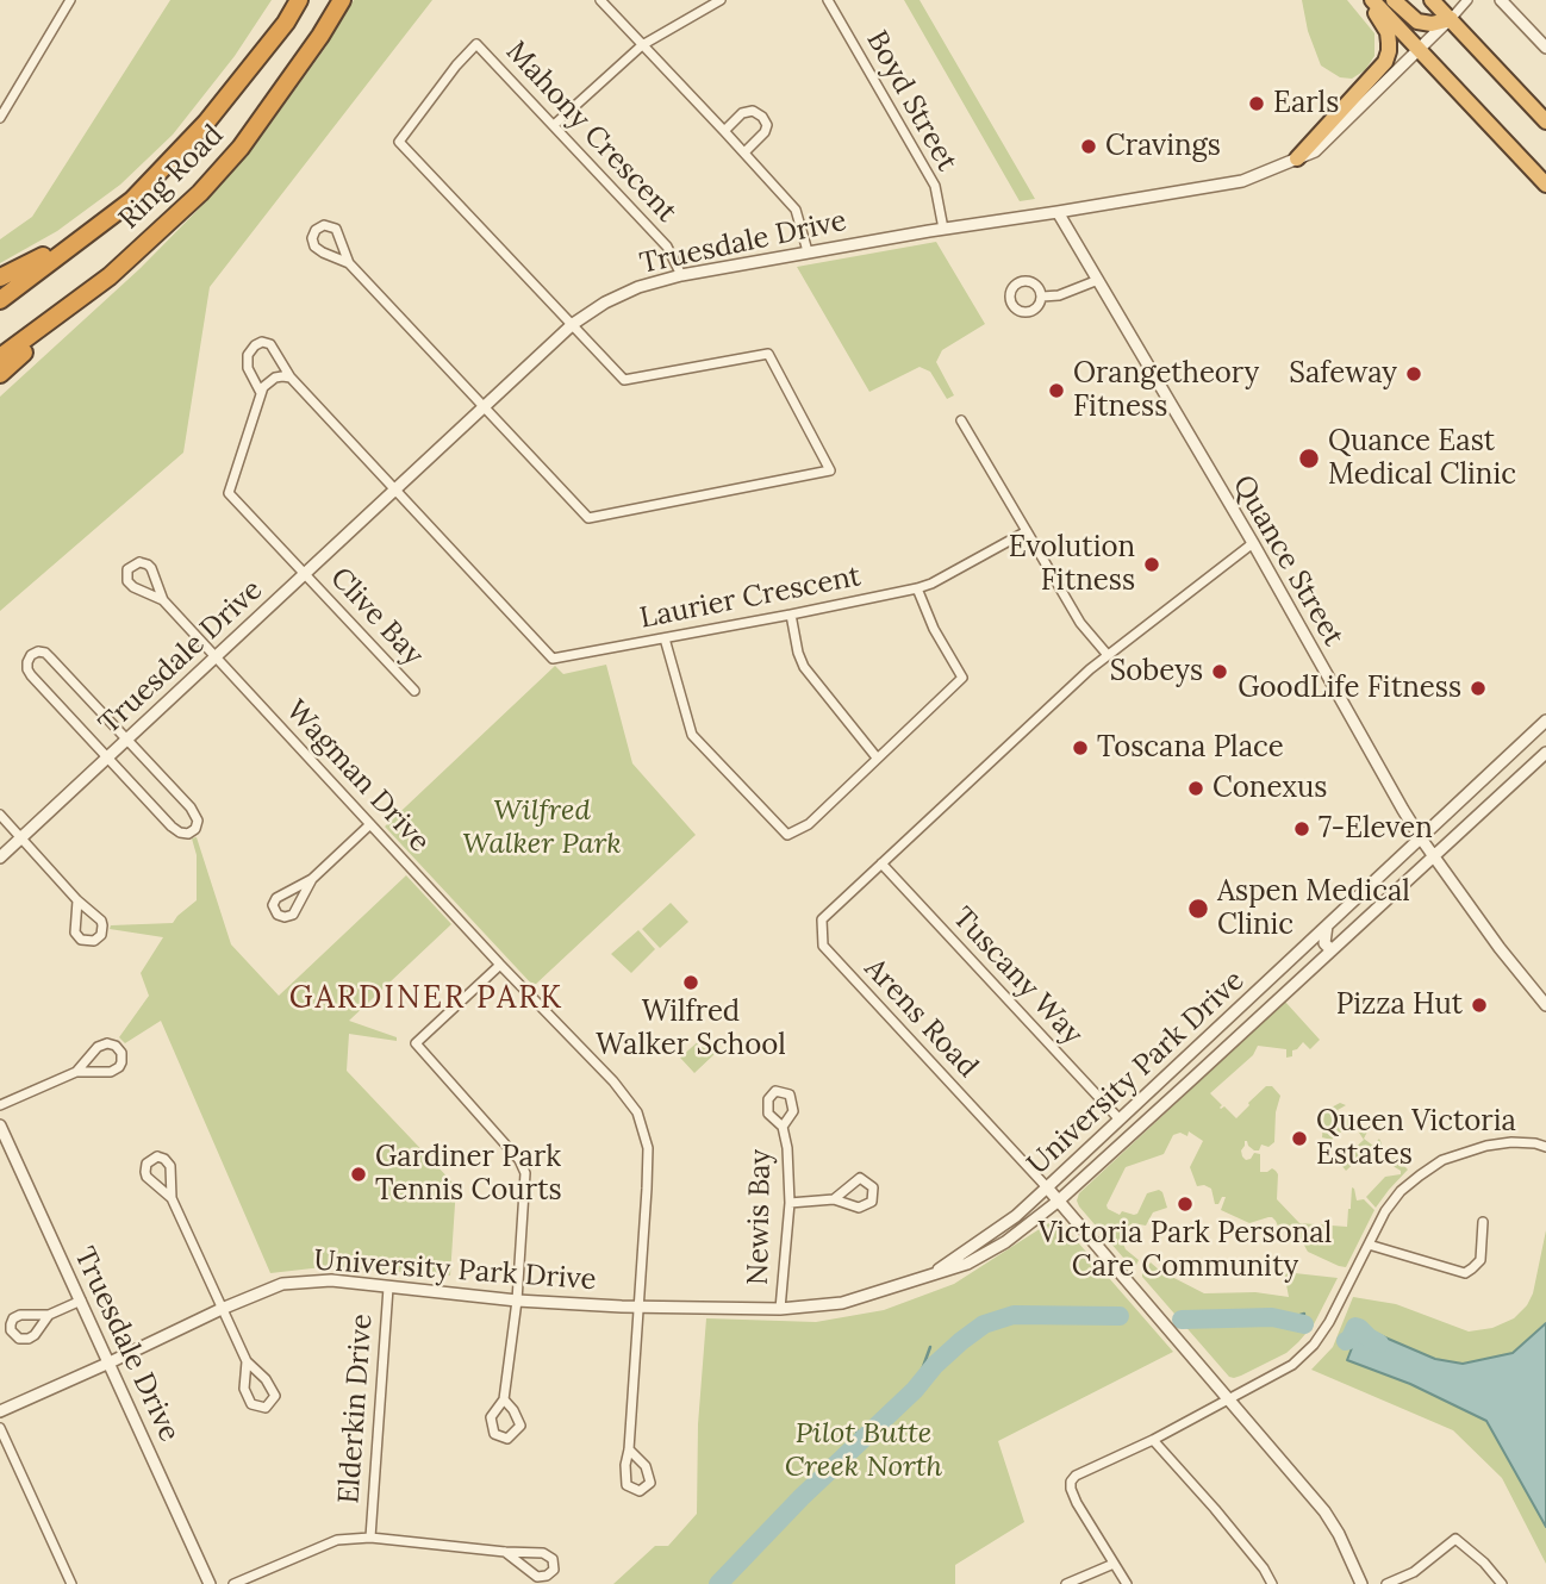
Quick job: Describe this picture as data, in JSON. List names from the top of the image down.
{
  "streets": {
    "highway": ["Ring Road"],
    "street": [
      "Boyd Street",
      "Mahony Crescent",
      "Truesdale Drive",
      "Quance Street",
      "Laurier Crescent",
      "Clive Bay",
      "Wagman Drive",
      "Tuscany Way",
      "Arens Road",
      "University Park Drive",
      "Newis Bay",
      "Elderkin Drive"
    ]
  },
  "crossings": [
    ["Boyd Street", "Truesdale Drive"],
    ["Mahony Crescent", "Truesdale Drive"],
    ["Truesdale Drive", "Quance Street"],
    ["Truesdale Drive", "Laurier Crescent"],
    ["Truesdale Drive", "Clive Bay"],
    ["Truesdale Drive", "Wagman Drive"],
    ["Truesdale Drive", "University Park Drive"],
    ["Quance Street", "Arens Road"],
    ["Quance Street", "University Park Drive"],
    ["Wagman Drive", "University Park Drive"],
    ["Tuscany Way", "Arens Road"],
    ["Tuscany Way", "University Park Drive"],
    ["Arens Road", "University Park Drive"],
    ["University Park Drive", "Newis Bay"],
    ["University Park Drive", "Elderkin Drive"]
  ],
  "districts": ["GARDINER PARK"],
  "parks": ["Wilfred Walker Park", "Pilot Butte Creek North"],
  "places": [
    "Earls",
    "Cravings",
    "Safeway",
    "Orangetheory Fitness",
    "Quance East Medical Clinic",
    "Evolution Fitness",
    "Sobeys",
    "GoodLife Fitness",
    "Toscana Place",
    "Conexus",
    "7-Eleven",
    "Aspen Medical Clinic",
    "Wilfred Walker School",
    "Pizza Hut",
    "Queen Victoria Estates",
    "Gardiner Park Tennis Courts",
    "Victoria Park Personal Care Community"
  ]
}
